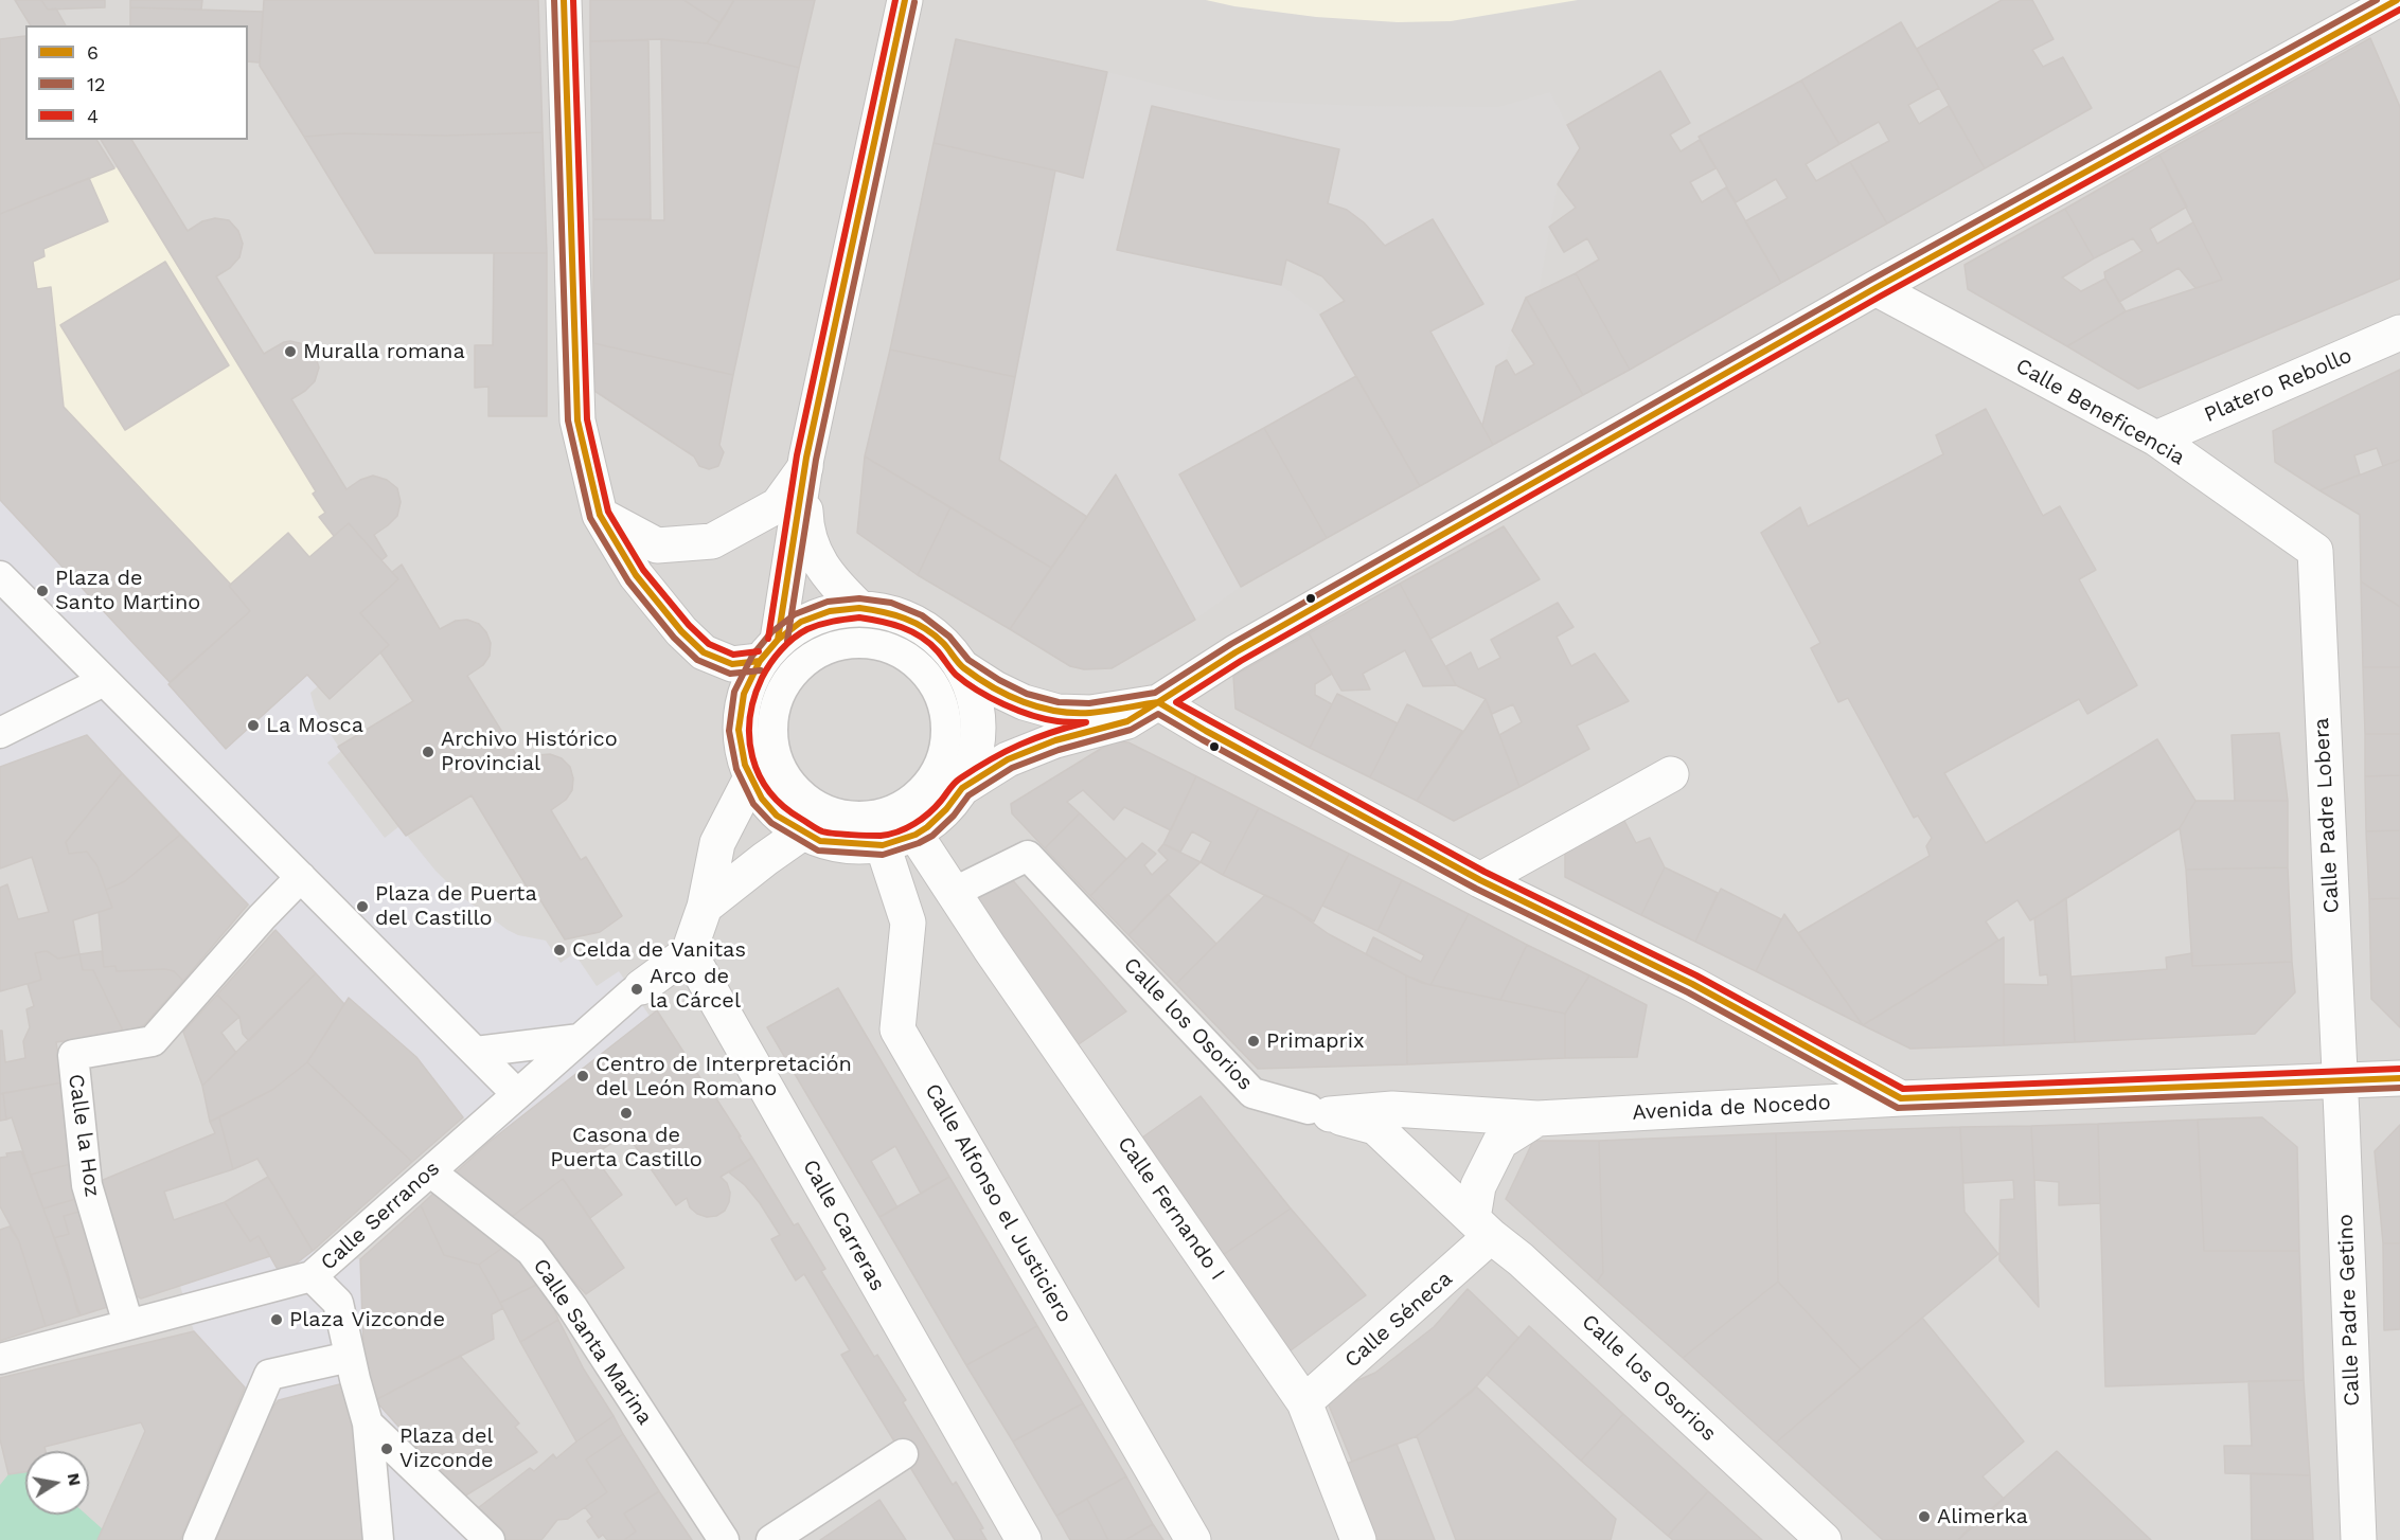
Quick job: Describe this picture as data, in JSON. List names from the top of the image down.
{
  "streets": {
    "street": [
      "Platero Rebollo",
      "Calle Beneficencia",
      "Calle Padre Lobera",
      "Calle los Osorios",
      "Avenida de Nocedo",
      "Calle la Hoz",
      "Calle Alfonso el Justiciero",
      "Calle Fernando I",
      "Calle Serranos",
      "Calle Carreras",
      "Calle Padre Getino",
      "Calle Séneca",
      "Calle Santa Marina"
    ]
  },
  "crossings": [
    ["Platero Rebollo", "Calle Beneficencia"],
    ["Calle Beneficencia", "Calle Padre Lobera"],
    ["Calle Padre Lobera", "Avenida de Nocedo"],
    ["Calle Padre Lobera", "Calle Padre Getino"],
    ["Calle los Osorios", "Avenida de Nocedo"],
    ["Calle los Osorios", "Calle Fernando I"],
    ["Calle los Osorios", "Calle Séneca"],
    ["Avenida de Nocedo", "Calle Padre Getino"],
    ["Calle la Hoz", "Calle Serranos"],
    ["Calle Fernando I", "Calle Séneca"],
    ["Calle Serranos", "Calle Carreras"],
    ["Calle Serranos", "Calle Santa Marina"]
  ],
  "places": [
    "Muralla romana",
    "Plaza de Santo Martino",
    "La Mosca",
    "Archivo Histórico Provincial",
    "Plaza de Puerta del Castillo",
    "Celda de Vanitas",
    "Arco de la Cárcel",
    "Primaprix",
    "Centro de Interpretación del León Romano",
    "Casona de Puerta Castillo",
    "Plaza Vizconde",
    "Plaza del Vizconde",
    "Alimerka"
  ],
  "lines": ["transit line 6", "transit line 12", "transit line 4"],
  "legend": ["6", "12", "4"],
  "north": "right"
}
